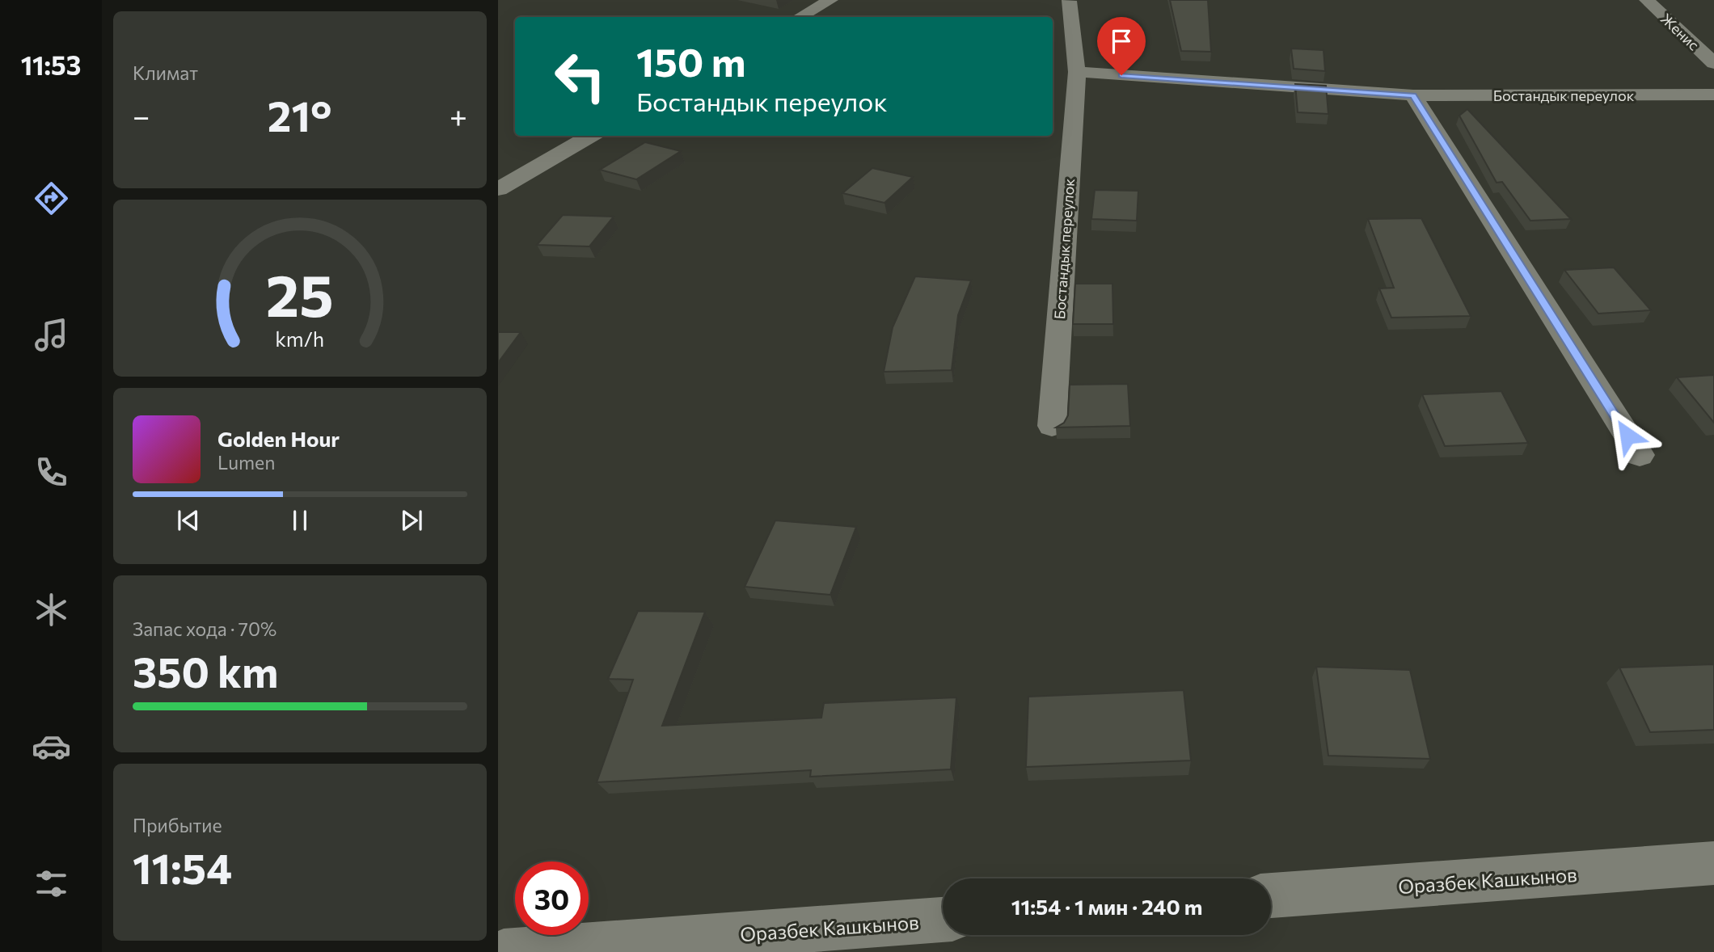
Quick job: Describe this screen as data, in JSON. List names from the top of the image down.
{
  "streets": {
    "street": ["Женис", "Бостандык переулок", "Оразбек Кашкынов"]
  },
  "page": {
    "tabs": "11:53",
    "tile": [
      "Климат",
      ["Запас хода · 70%", "350 km"],
      ["Прибытие", "11:54"]
    ],
    "turn": ["150 m", "Бостандык переулок"],
    "heat": ["−", "21°", "+"],
    "song": ["Golden Hour", "Lumen"],
    "limit": "30",
    "trip": "11:54 · 1 мин · 240 m",
    "gauge": ["25", "km/h"]
  }
}
